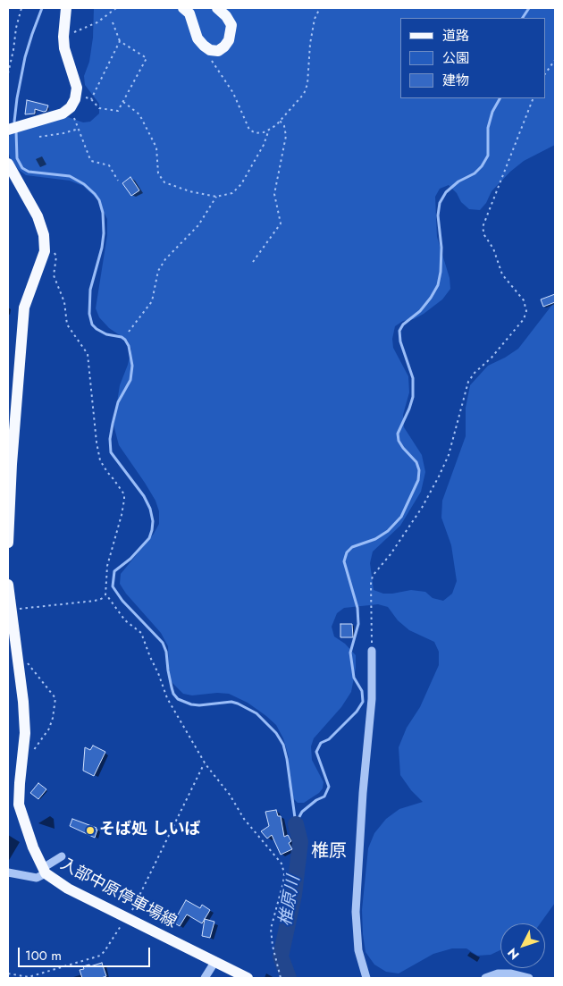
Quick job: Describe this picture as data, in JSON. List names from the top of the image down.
{
  "streets": {
    "main road": ["入部中原停車場線"]
  },
  "districts": ["椎原"],
  "water": ["椎原川"],
  "places": ["そば処 しいば"],
  "legend": ["道路", "公園", "建物"],
  "scale_bar": "100 m",
  "north": "bottom left"
}
